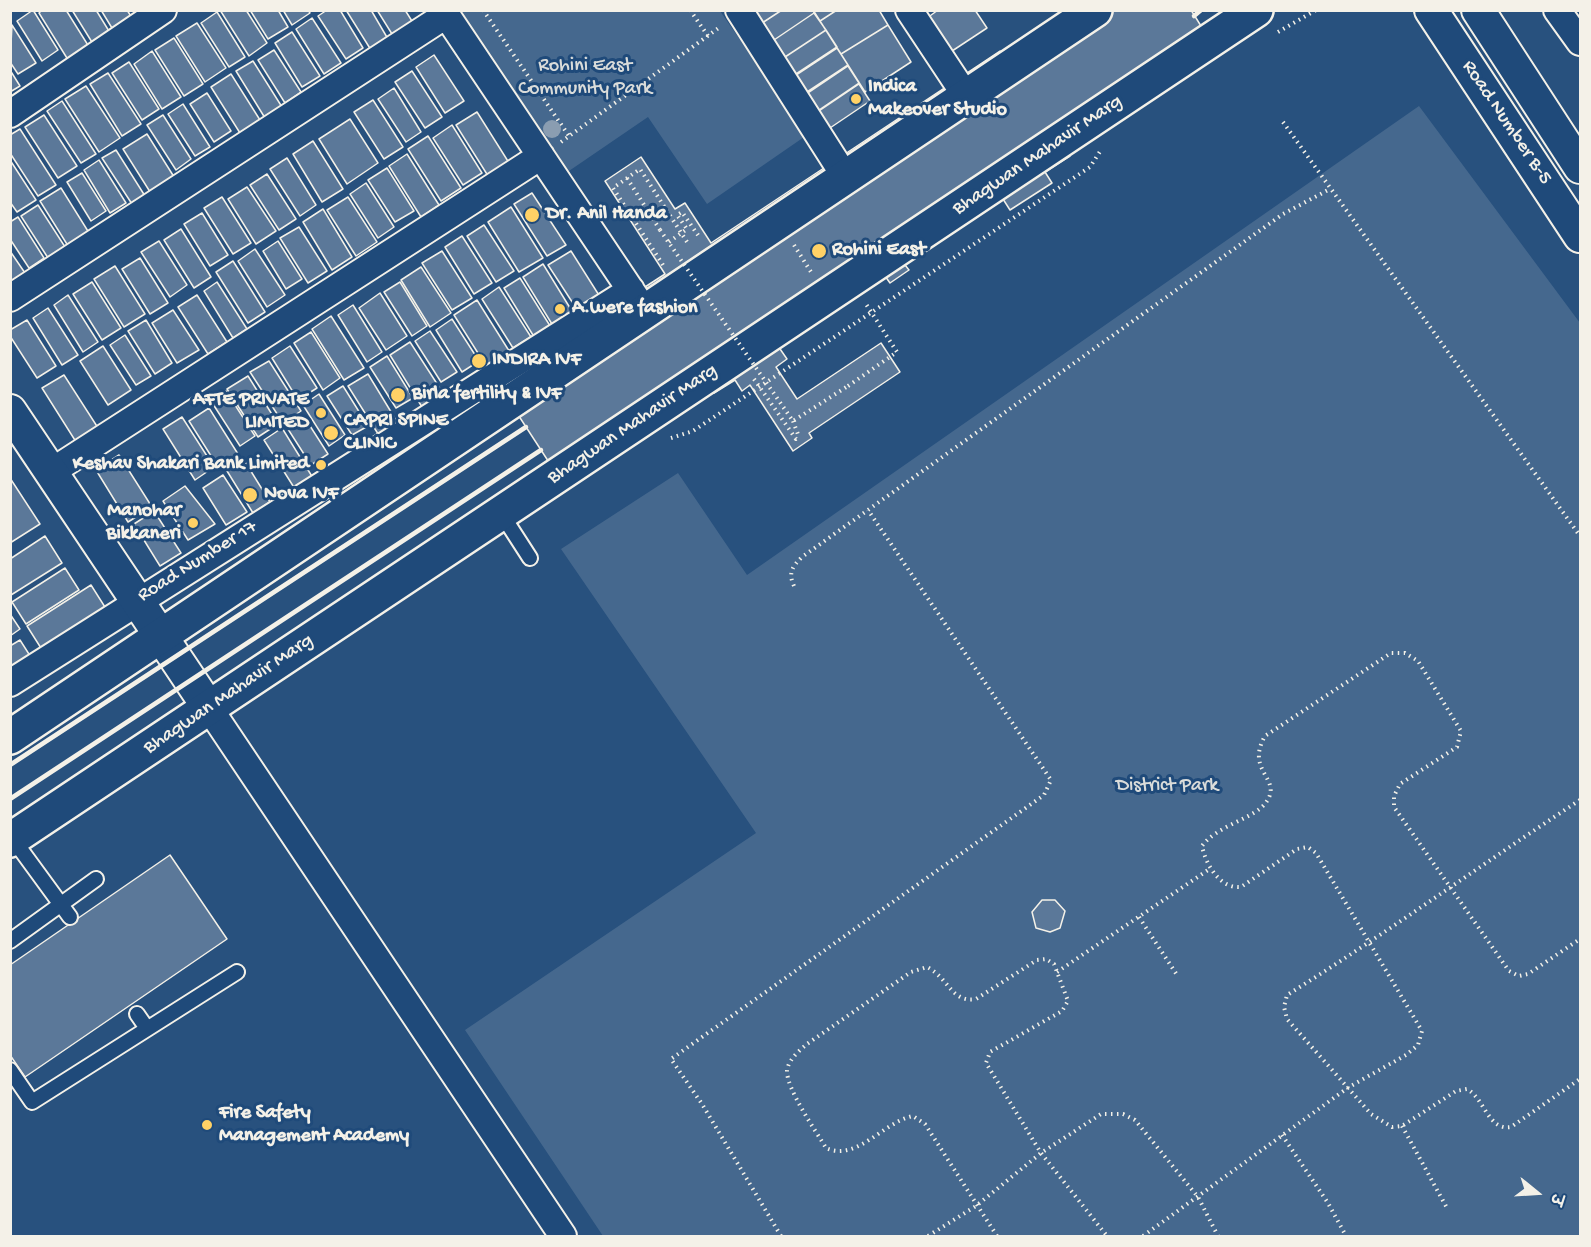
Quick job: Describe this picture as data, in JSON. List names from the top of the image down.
{
  "streets": {
    "main road": ["Bhagwan Mahavir Marg"],
    "street": ["Road Number B-5", "Road Number 17"]
  },
  "parks": ["Rohini East Community Park", "District Park"],
  "places": [
    "Indica Makeover Studio",
    "Dr. Anil Handa",
    "Rohini East",
    "A.were fashion",
    "INDIRA IVF",
    "Birla fertility & IVF",
    "AFTE PRIVATE LIMITED",
    "CAPRI SPINE CLINIC",
    "Keshav Shakari Bank Limited",
    "Nova IVF",
    "Manohar Bikkaneri",
    "Fire Safety Management Academy"
  ],
  "north": "right"
}
